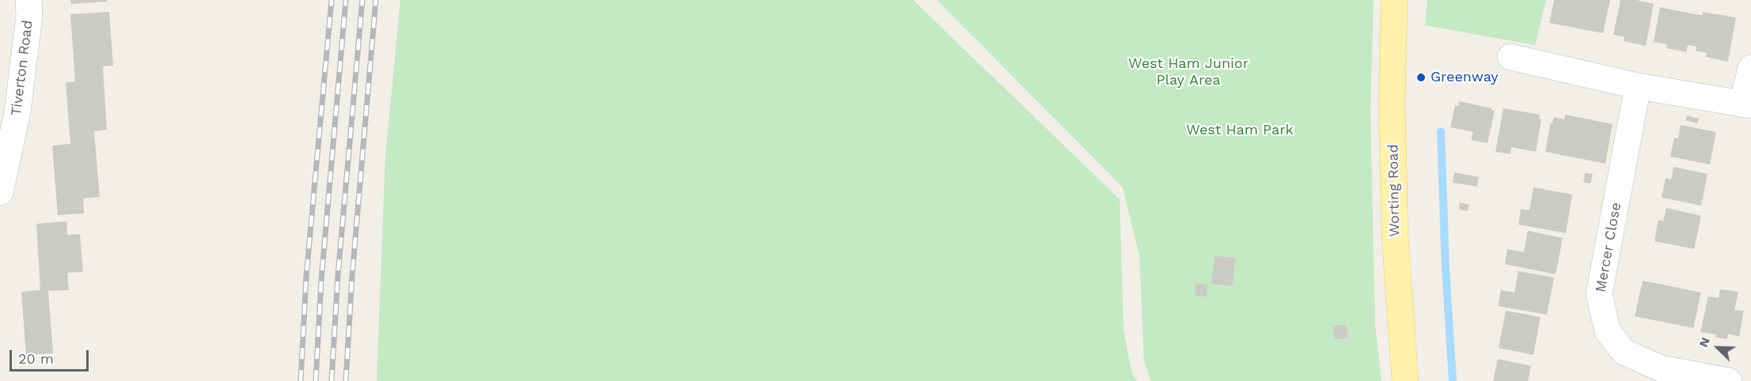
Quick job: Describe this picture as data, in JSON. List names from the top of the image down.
{
  "streets": {
    "main road": ["Worting Road"],
    "street": ["Tiverton Road", "Mercer Close"]
  },
  "parks": ["West Ham Junior Play Area", "West Ham Park"],
  "places": ["Greenway"],
  "scale_bar": "20 m",
  "north": "top left"
}
